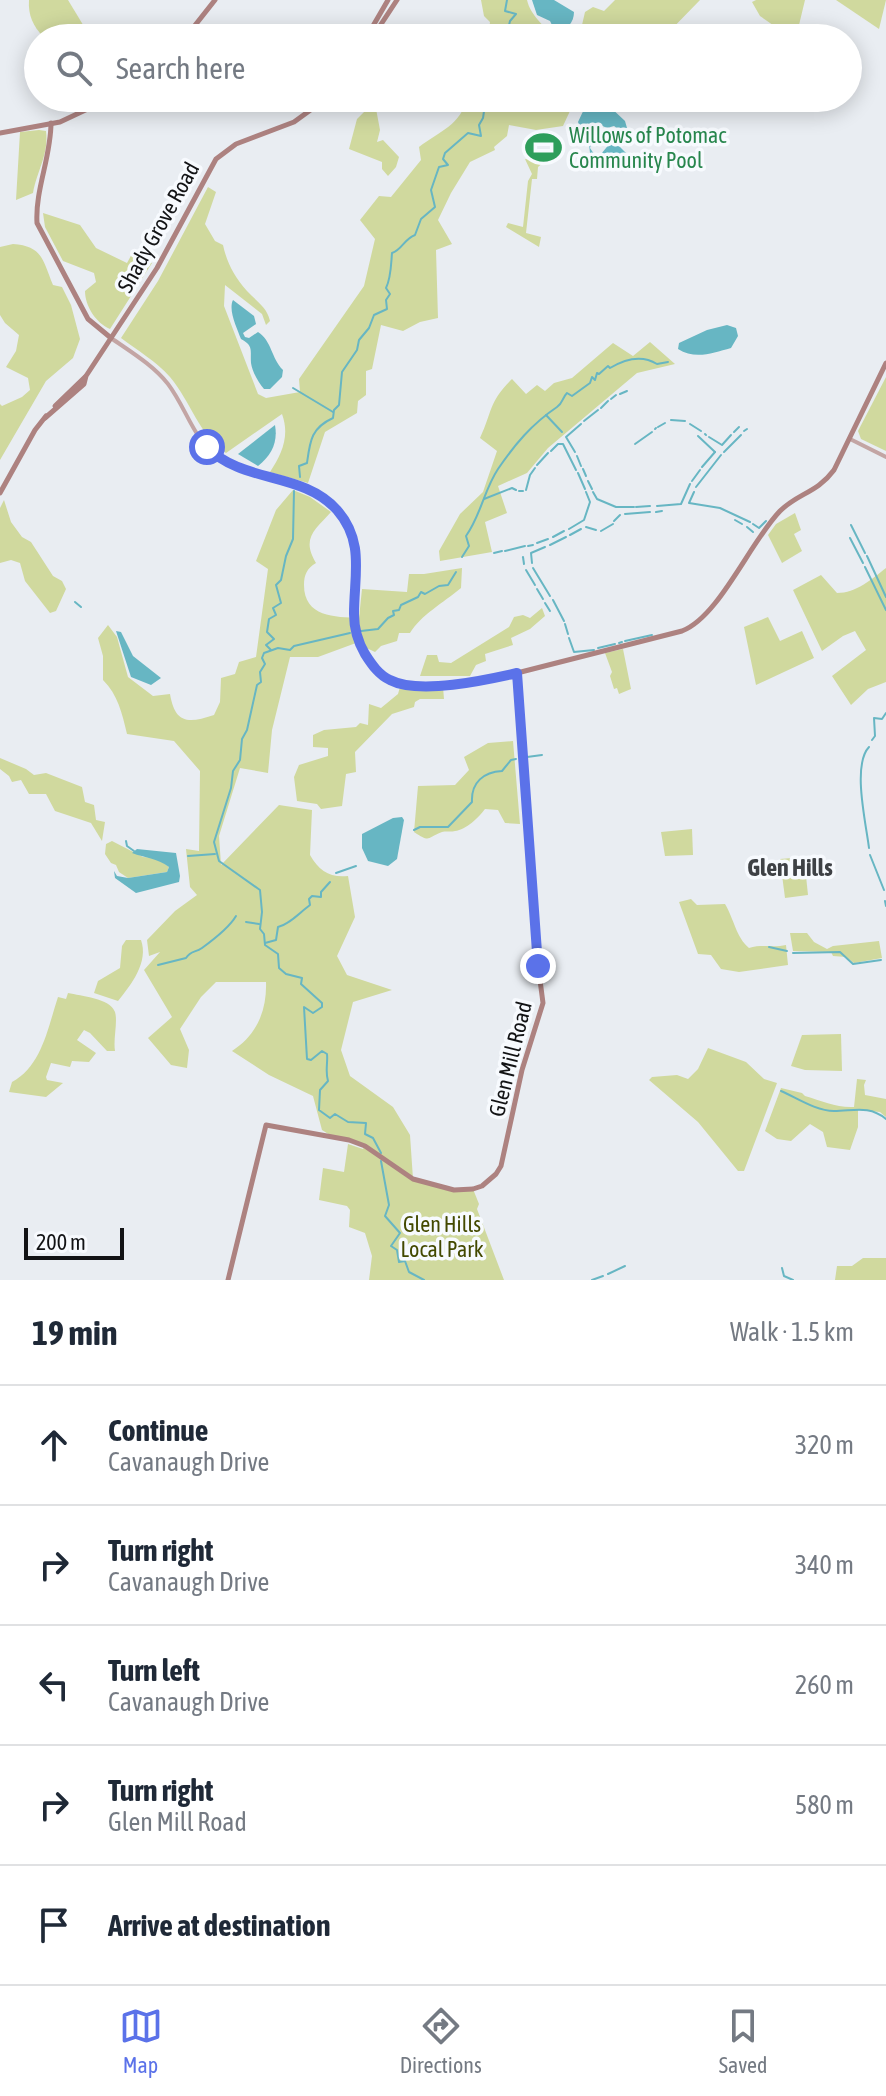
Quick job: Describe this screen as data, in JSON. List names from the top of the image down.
{
  "streets": {
    "main road": ["Shady Grove Road", "Glen Mill Road"]
  },
  "districts": ["Glen Hills"],
  "parks": ["Glen Hills Local Park"],
  "places": {
    "sports": ["Willows of Potomac Community Pool"]
  },
  "scale_bar": "200 m",
  "page": {
    "search": "Search here",
    "scale": "200 m",
    "heading": ["19 min", "Walk · 1.5 km"],
    "list": [
      ["Continue", "Cavanaugh Drive", "320 m"],
      ["Turn right", "Cavanaugh Drive", "340 m"],
      ["Turn left", "Cavanaugh Drive", "260 m"],
      ["Turn right", "Glen Mill Road", "580 m"],
      "Arrive at destination"
    ],
    "nav": ["Map", "Directions", "Saved"]
  }
}
